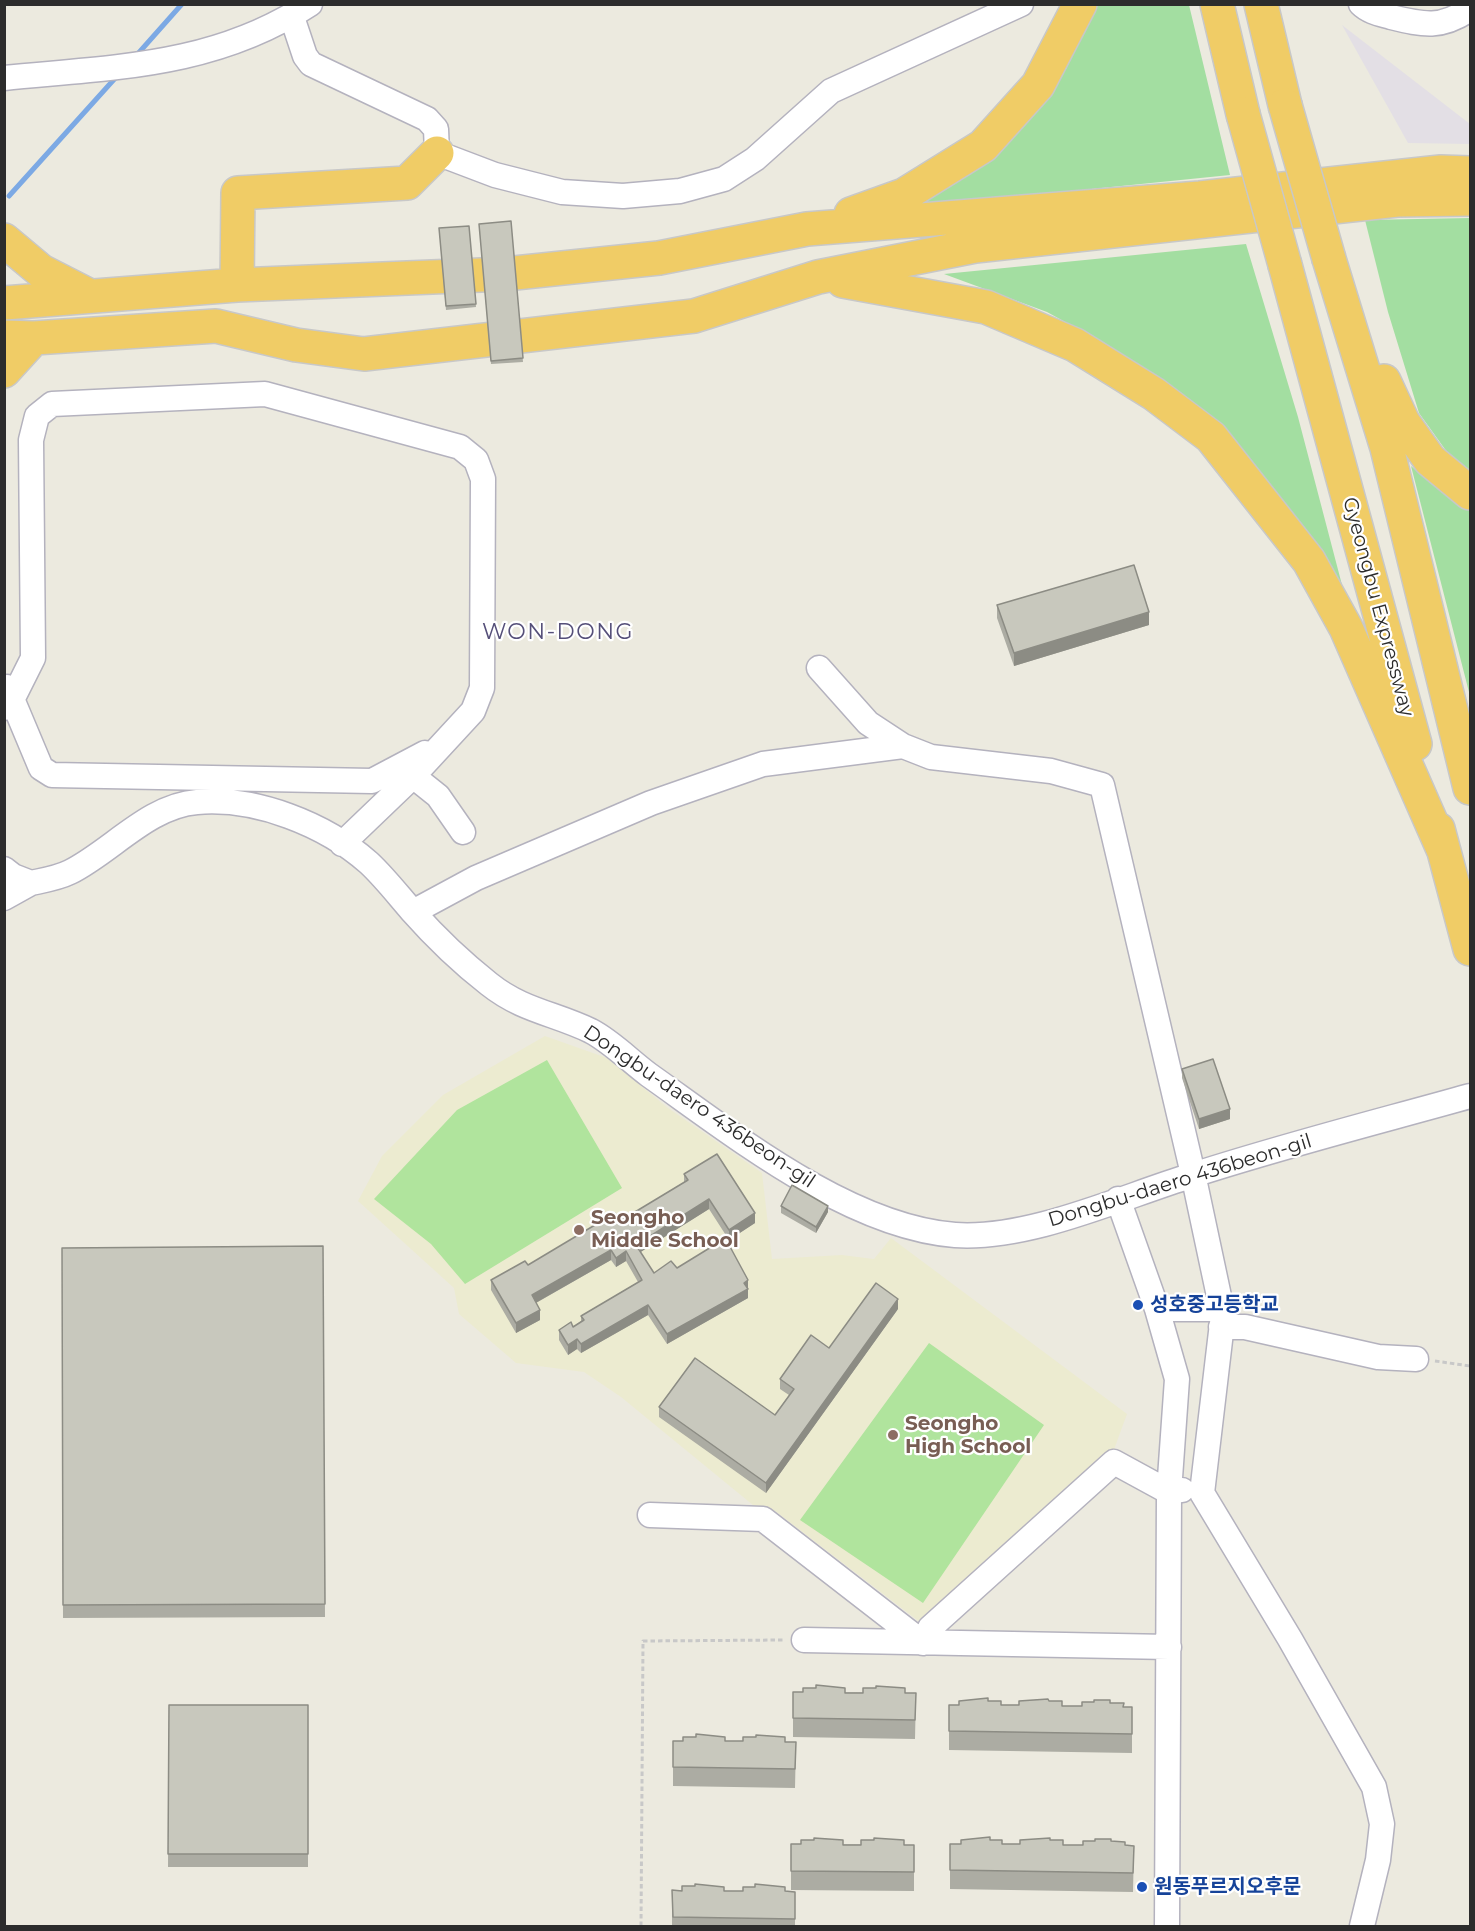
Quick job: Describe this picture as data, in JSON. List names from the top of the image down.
{
  "streets": {
    "highway": ["Gyeongbu Expressway"],
    "street": ["Dongbu-daero 436beon-gil"]
  },
  "districts": ["WON-DONG"],
  "places": [
    "Seongho Middle School",
    "성호중고등학교",
    "Seongho High School",
    "원동푸르지오후문"
  ]
}
